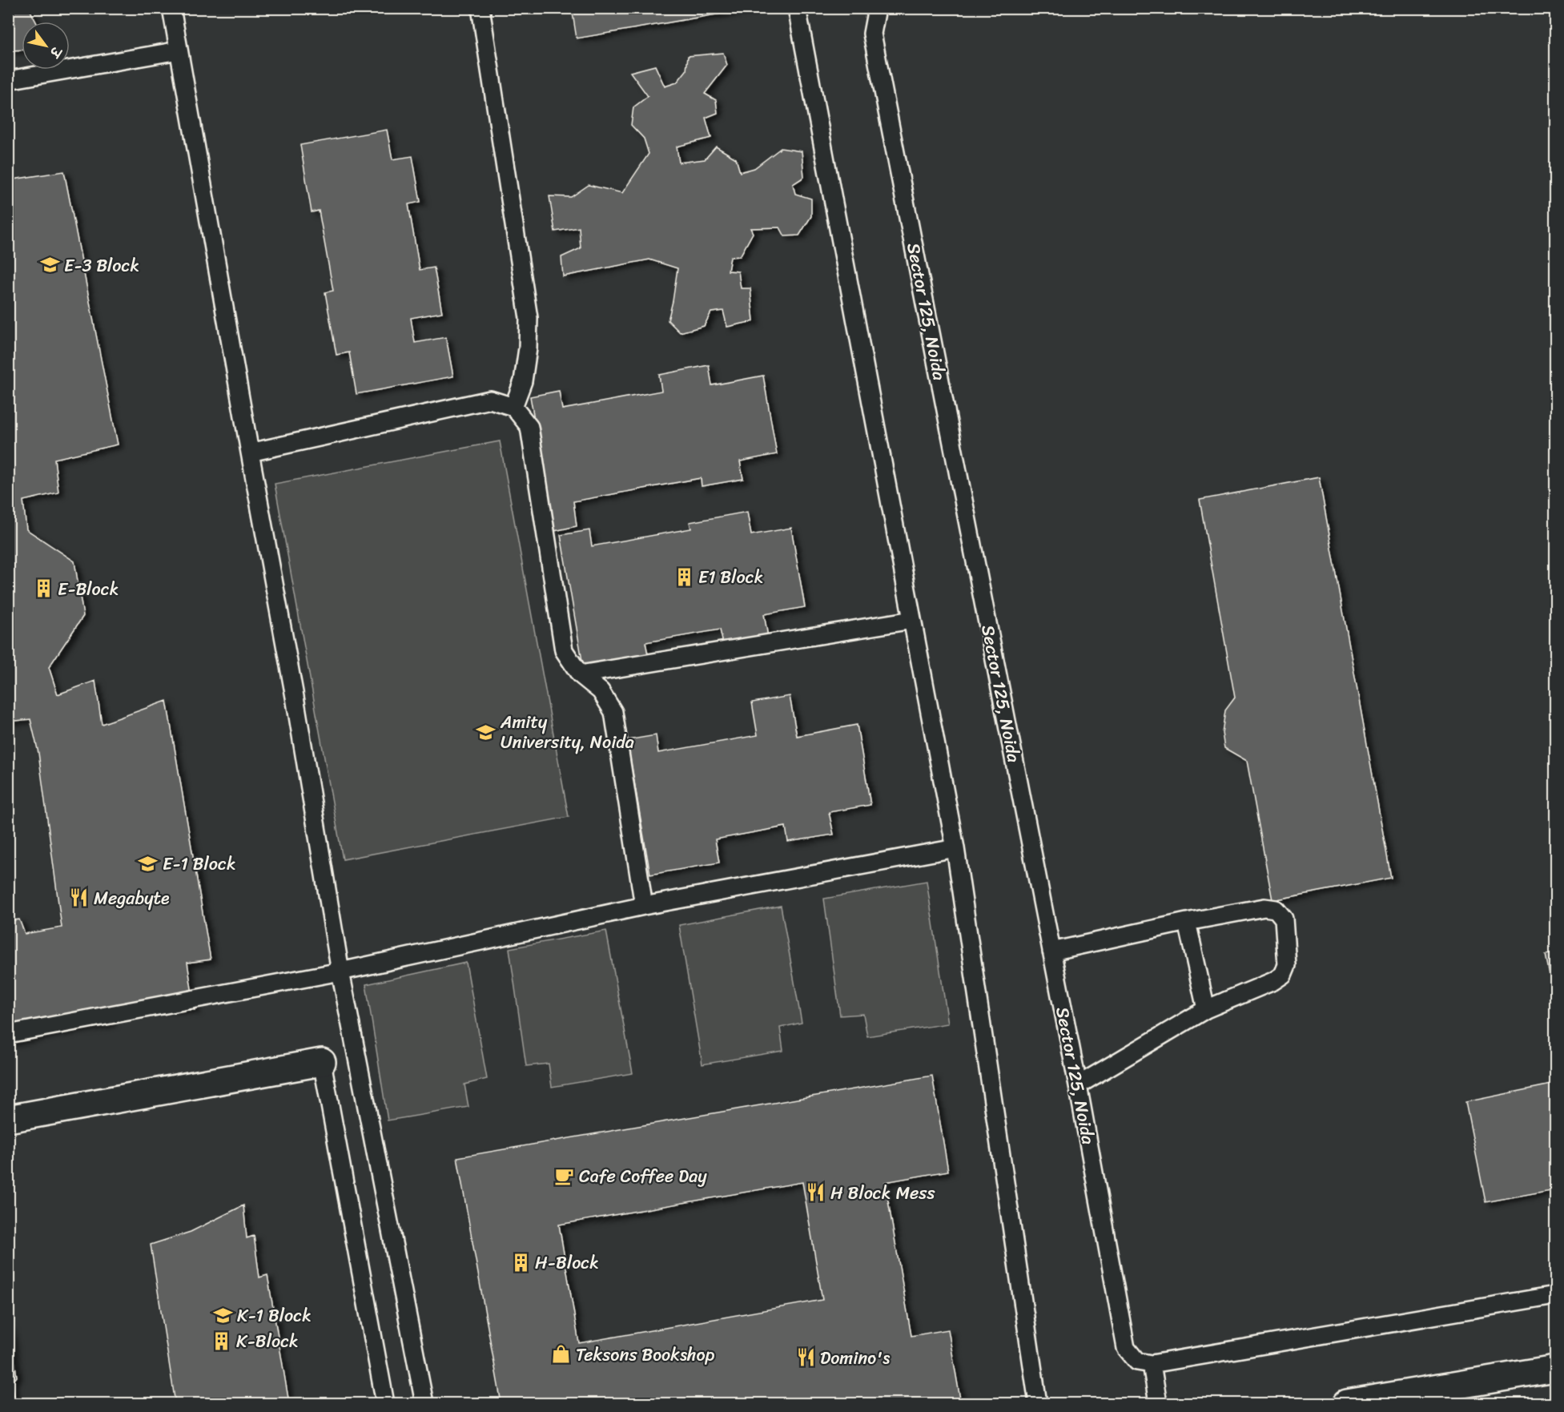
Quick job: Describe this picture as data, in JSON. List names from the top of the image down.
{
  "streets": {
    "lane": ["Sector 125, Noida"]
  },
  "places": {
    "school or university": [
      "E-3 Block",
      "Amity University, Noida",
      "E-1 Block",
      "K-1 Block"
    ],
    "building": [
      "E1 Block",
      "E-Block",
      "H-Block",
      "K-Block"
    ],
    "restaurant": ["Megabyte", "H Block Mess", "Domino's"],
    "cafe": ["Cafe Coffee Day"],
    "shop": ["Teksons Bookshop"]
  },
  "north": "bottom right"
}
